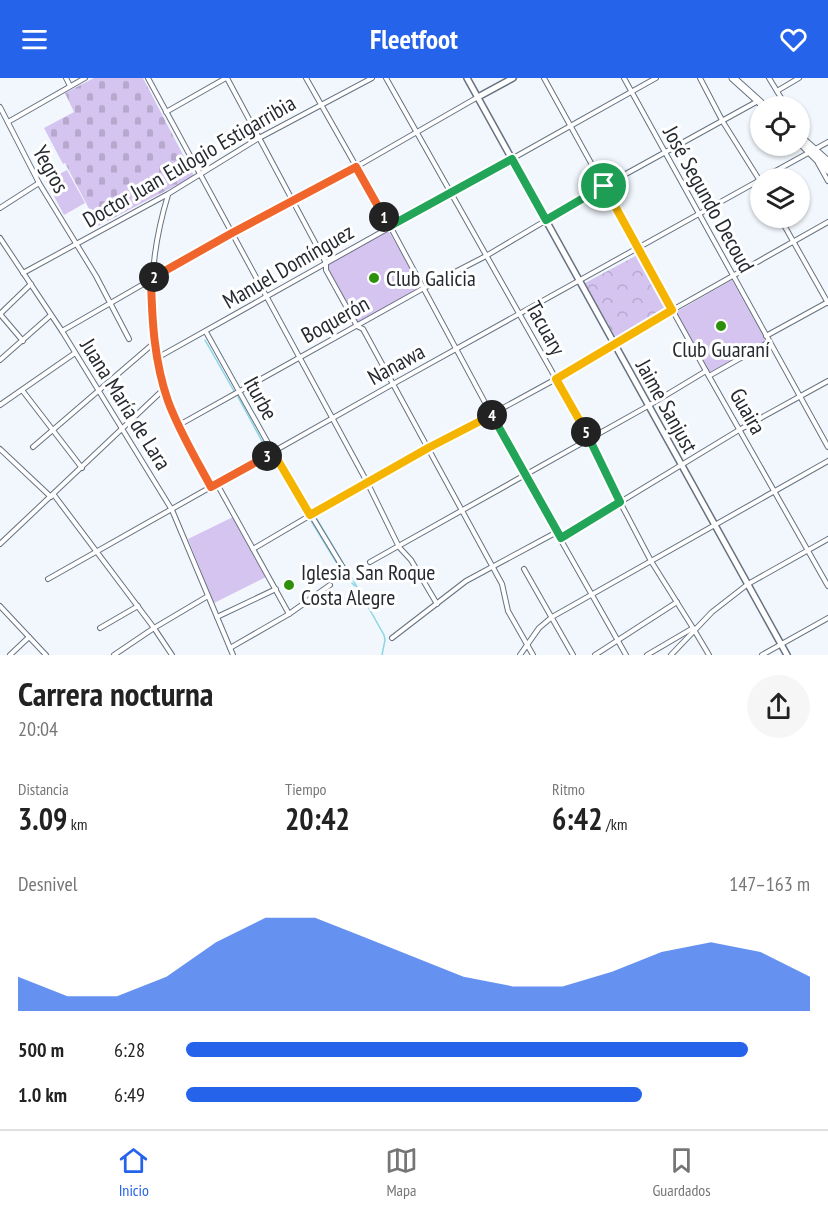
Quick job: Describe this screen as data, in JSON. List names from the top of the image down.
{
  "streets": {
    "main road": ["Jaime Sanjust"],
    "street": [
      "Doctor Juan Eulogio Estigarribia",
      "Yegros",
      "José Segundo Decoud",
      "Manuel Domínguez",
      "Boquerón",
      "Tacuary",
      "Nanawa",
      "Iturbe",
      "Juana María de Lara",
      "Guaira"
    ]
  },
  "crossings": [
    ["Doctor Juan Eulogio Estigarribia", "Yegros"],
    ["Doctor Juan Eulogio Estigarribia", "Juana María de Lara"],
    ["José Segundo Decoud", "Manuel Domínguez"],
    ["José Segundo Decoud", "Boquerón"],
    ["José Segundo Decoud", "Nanawa"],
    ["Manuel Domínguez", "Tacuary"],
    ["Manuel Domínguez", "Iturbe"],
    ["Manuel Domínguez", "Jaime Sanjust"],
    ["Manuel Domínguez", "Guaira"],
    ["Boquerón", "Tacuary"],
    ["Boquerón", "Iturbe"],
    ["Boquerón", "Jaime Sanjust"],
    ["Boquerón", "Guaira"],
    ["Tacuary", "Nanawa"],
    ["Nanawa", "Iturbe"],
    ["Nanawa", "Juana María de Lara"],
    ["Nanawa", "Jaime Sanjust"],
    ["Nanawa", "Guaira"]
  ],
  "places": ["Club Galicia", "Club Guaraní", "Iglesia San Roque Costa Alegre"],
  "page": {
    "header": "Fleetfoot",
    "pins": [
      "1",
      "2",
      "4",
      "5",
      "3"
    ],
    "heading": ["Carrera nocturna", "20:04"],
    "stats": [
      ["Distancia", "3.09 km"],
      ["Tiempo", "20:42"],
      ["Ritmo", "6:42 /km"]
    ],
    "chart": ["Desnivel", "147–163 m"],
    "list": [
      {
        "name": "500 m",
        "note": "6:28"
      },
      {
        "name": "1.0 km",
        "note": "6:49"
      }
    ],
    "tabs": ["Inicio", "Mapa", "Guardados"]
  }
}
